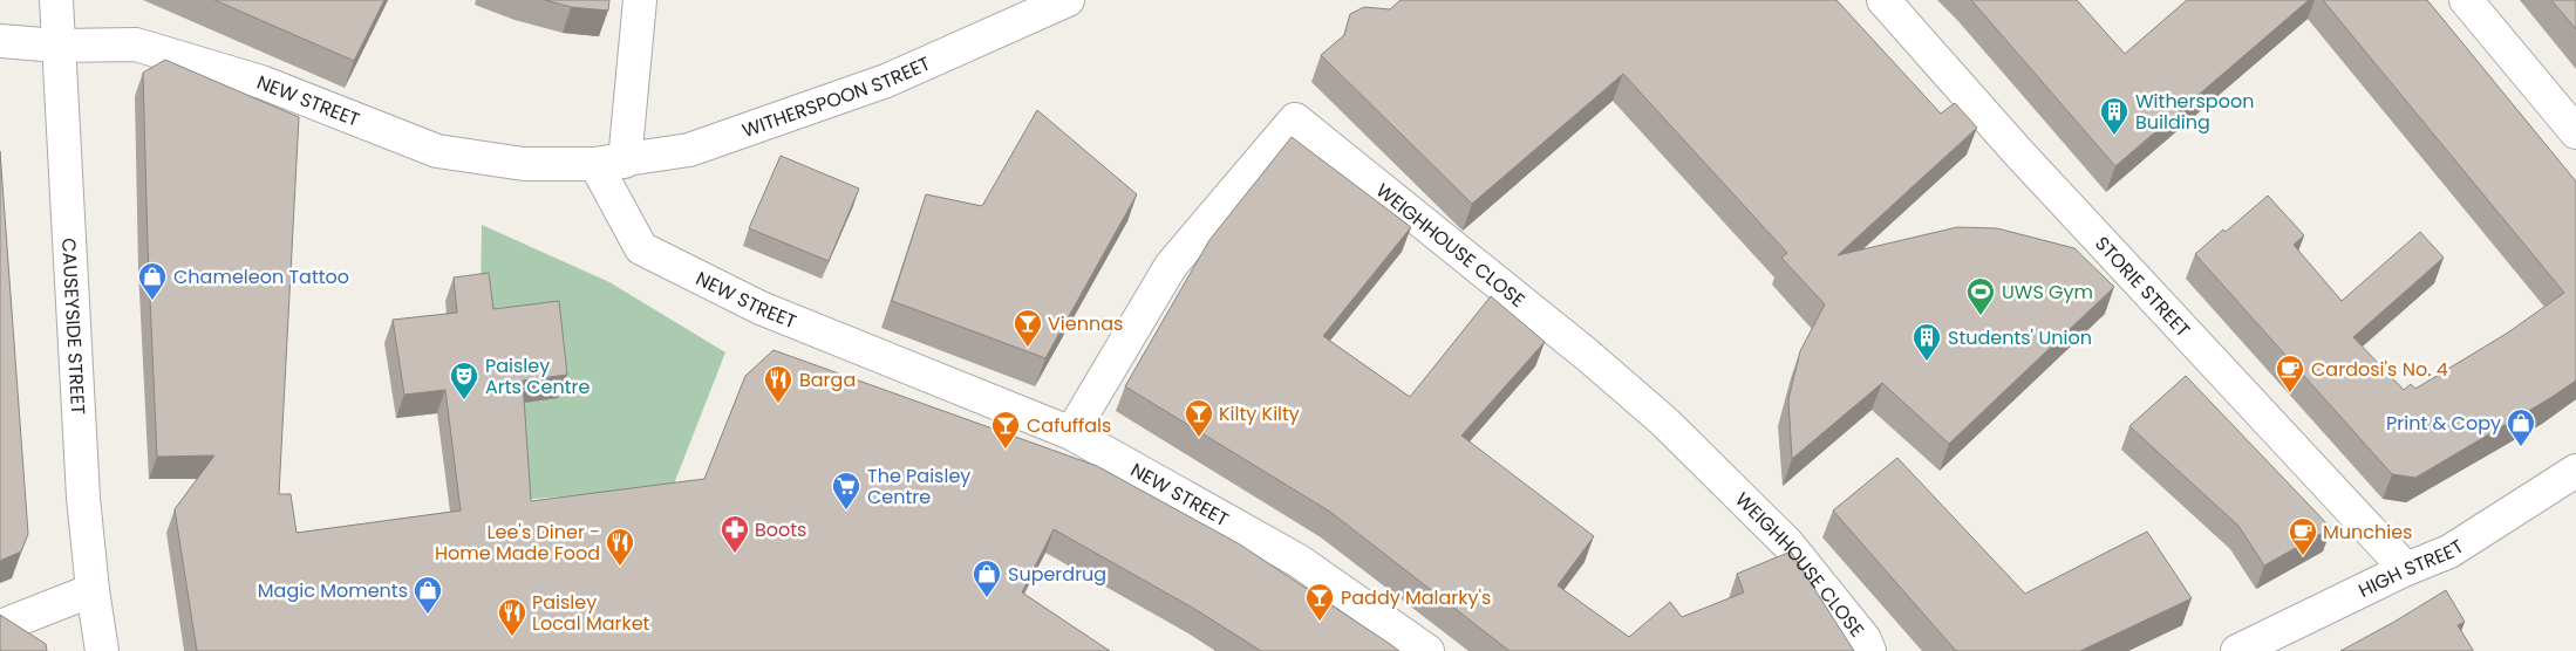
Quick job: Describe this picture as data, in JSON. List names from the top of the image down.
{
  "streets": {
    "street": [
      "WITHERSPOON STREET",
      "NEW STREET",
      "WEIGHHOUSE CLOSE",
      "STORIE STREET",
      "CAUSEYSIDE STREET",
      "HIGH STREET"
    ]
  },
  "crossings": [
    ["WITHERSPOON STREET", "NEW STREET"],
    ["NEW STREET", "WEIGHHOUSE CLOSE"],
    ["NEW STREET", "CAUSEYSIDE STREET"],
    ["STORIE STREET", "HIGH STREET"]
  ],
  "places": {
    "building": ["Witherspoon Building", "Students' Union"],
    "shop": [
      "Chameleon Tattoo",
      "Print & Copy",
      "Superdrug",
      "Magic Moments"
    ],
    "sports": ["UWS Gym"],
    "bar": [
      "Viennas",
      "Kilty Kilty",
      "Cafuffals",
      "Paddy Malarky's"
    ],
    "cafe": ["Cardosi's No. 4", "Munchies"],
    "theatre": ["Paisley Arts Centre"],
    "restaurant": ["Barga", "Lee's Diner - Home Made Food", "Paisley Local Market"],
    "supermarket": ["The Paisley Centre"],
    "pharmacy": ["Boots"]
  }
}
